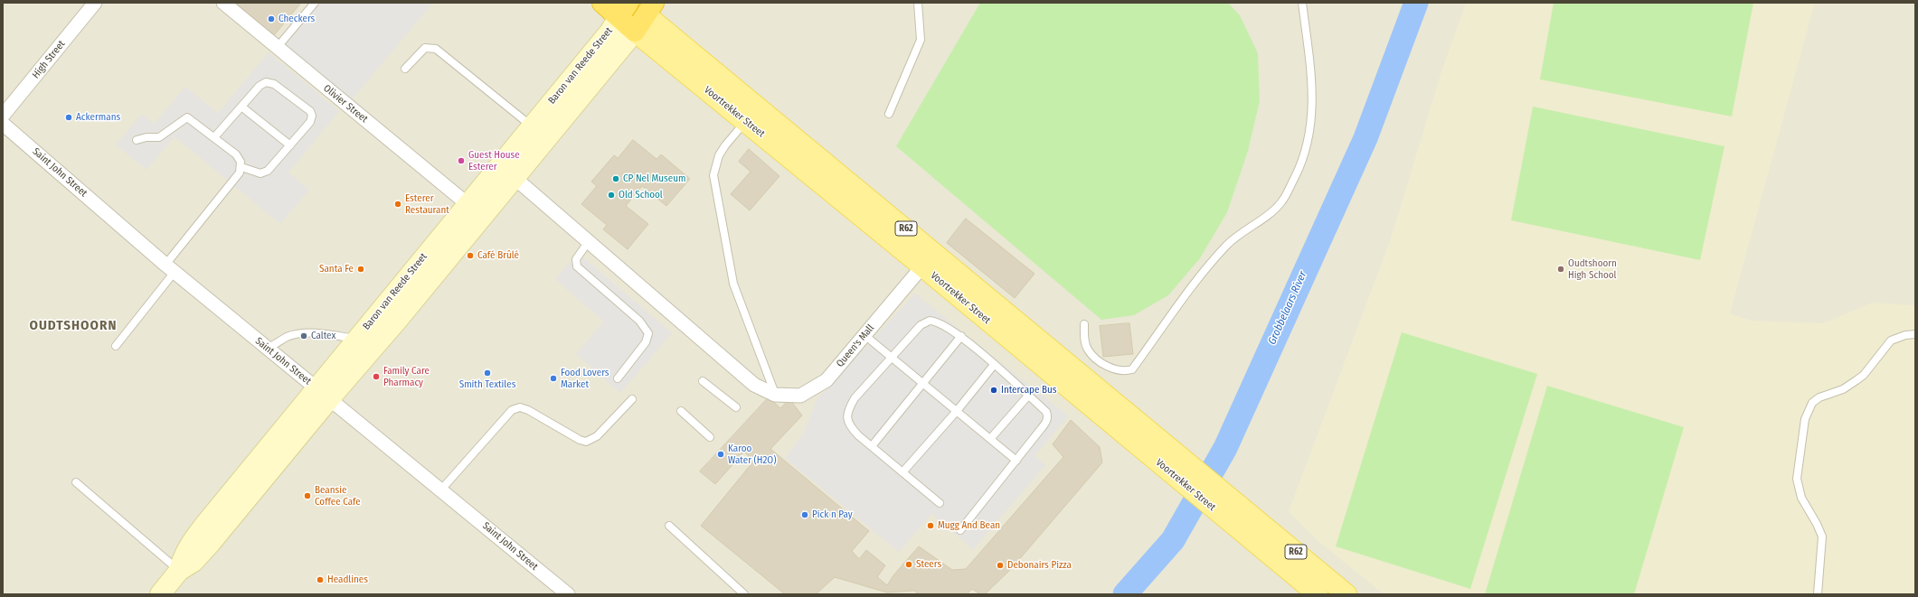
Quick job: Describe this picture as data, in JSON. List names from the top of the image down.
{
  "streets": {
    "highway": ["Voortrekker Street"],
    "main road": ["Baron van Reede Street", "R62"],
    "street": [
      "High Street",
      "Olivier Street",
      "Saint John Street",
      "Queen's Mall"
    ]
  },
  "crossings": [
    ["Baron van Reede Street", "Olivier Street"],
    ["Baron van Reede Street", "Voortrekker Street"],
    ["Baron van Reede Street", "Saint John Street"],
    ["Baron van Reede Street", "Queen's Mall"],
    ["Voortrekker Street", "Queen's Mall"]
  ],
  "districts": ["OUDTSHOORN"],
  "water": ["Grobbelaars River"],
  "places": [
    "Checkers",
    "Ackermans",
    "Guest House Esterer",
    "CP Nel Museum",
    "Old School",
    "Esterer Restaurant",
    "Café Brûlé",
    "Santa Fe",
    "Oudtshoorn High School",
    "Caltex",
    "Smith Textiles",
    "Family Care Pharmacy",
    "Food Lovers Market",
    "Intercape Bus",
    "Karoo Water (H2O)",
    "Beansie Coffee Cafe",
    "Pick n Pay",
    "Mugg And Bean",
    "Steers",
    "Debonairs Pizza",
    "Headlines"
  ]
}
